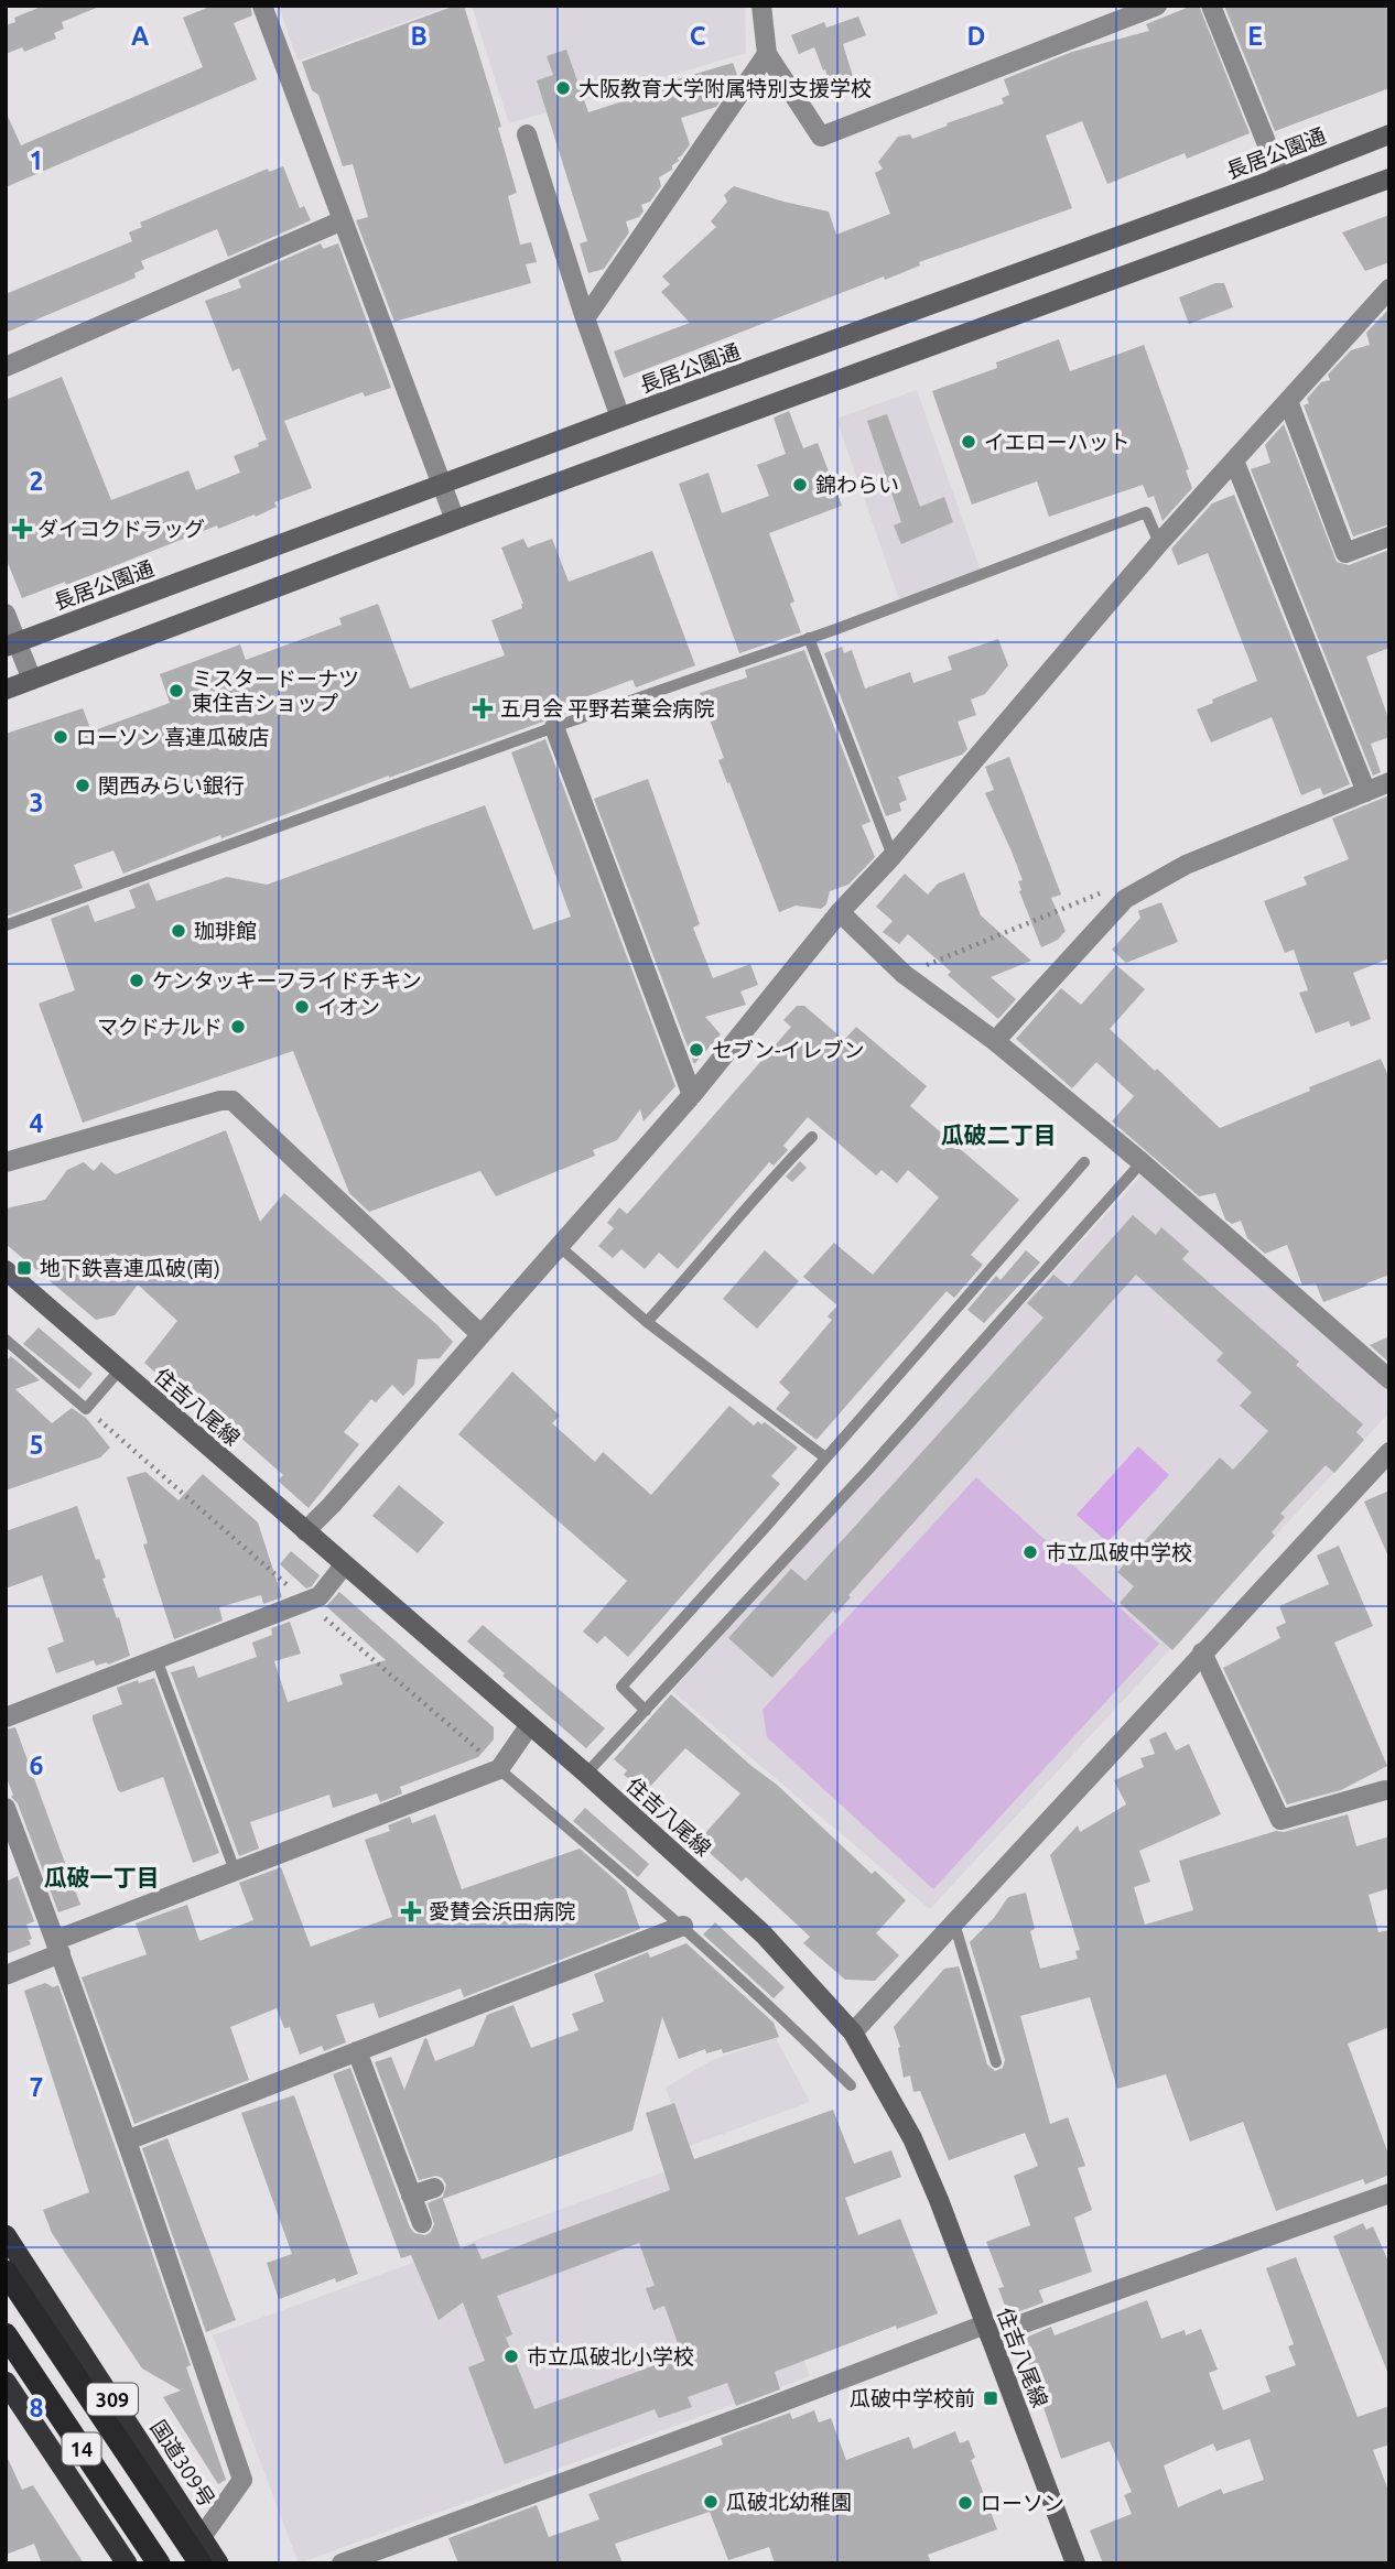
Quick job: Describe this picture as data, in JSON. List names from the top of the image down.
{
  "streets": {
    "highway": ["309", "14", "国道309号"],
    "main road": ["長居公園通", "住吉八尾線"]
  },
  "districts": ["瓜破二丁目", "瓜破一丁目"],
  "places": {
    "other": [
      "大阪教育大学附属特別支援学校",
      "イエローハット",
      "錦わらい",
      "ミスタードーナツ 東住吉ショップ",
      "ローソン 喜連瓜破店",
      "関西みらい銀行",
      "珈琲館",
      "ケンタッキーフライドチキン",
      "イオン",
      "マクドナルド",
      "セブン-イレブン",
      "市立瓜破中学校",
      "市立瓜破北小学校",
      "瓜破北幼稚園",
      "ローソン"
    ],
    "health": ["ダイコクドラッグ", "五月会 平野若葉会病院", "愛賛会浜田病院"],
    "transit": ["地下鉄喜連瓜破(南)", "瓜破中学校前"]
  },
  "grid": {
    "columns": [
      "A",
      "B",
      "C",
      "D",
      "E"
    ],
    "rows": [
      "1",
      "2",
      "3",
      "4",
      "5",
      "6",
      "7",
      "8"
    ]
  }
}
